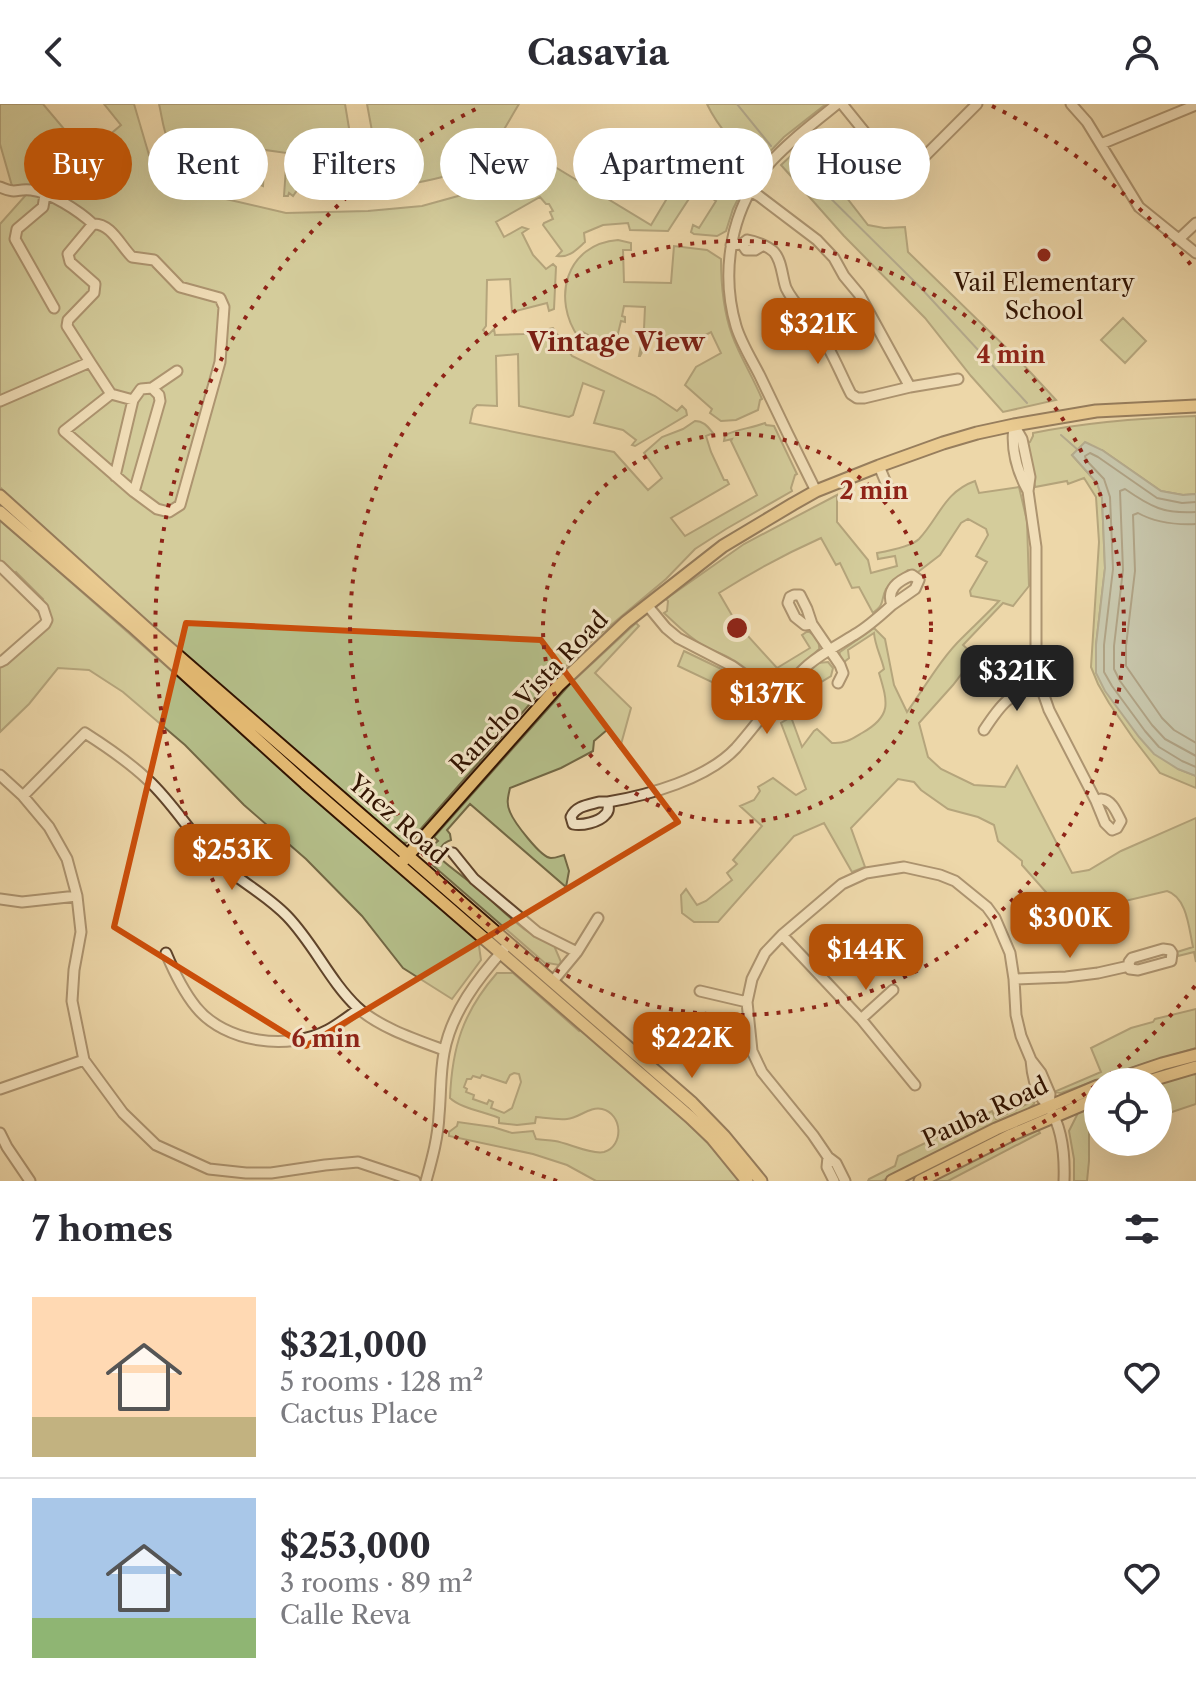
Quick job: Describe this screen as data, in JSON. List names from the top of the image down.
{
  "streets": {
    "main road": ["Rancho Vista Road", "Ynez Road", "Pauba Road"]
  },
  "crossings": [
    ["Rancho Vista Road", "Ynez Road"]
  ],
  "districts": ["Vintage View"],
  "places": ["Vail Elementary School"],
  "page": {
    "header": "Casavia",
    "chip": [
      "Buy",
      "Rent",
      "Filters",
      "New",
      "Apartment",
      "House"
    ],
    "price": [
      "$321K",
      "$321K",
      "$137K",
      "$253K",
      "$300K",
      "$144K",
      "$222K"
    ],
    "heading": "7 homes",
    "list": [
      {
        "name": "$321,000",
        "note": "5 rooms · 128 m² · Cactus Place"
      },
      {
        "name": "$253,000",
        "note": "3 rooms · 89 m² · Calle Reva"
      }
    ]
  },
  "rings": ["4 min", "2 min", "6 min"]
}
